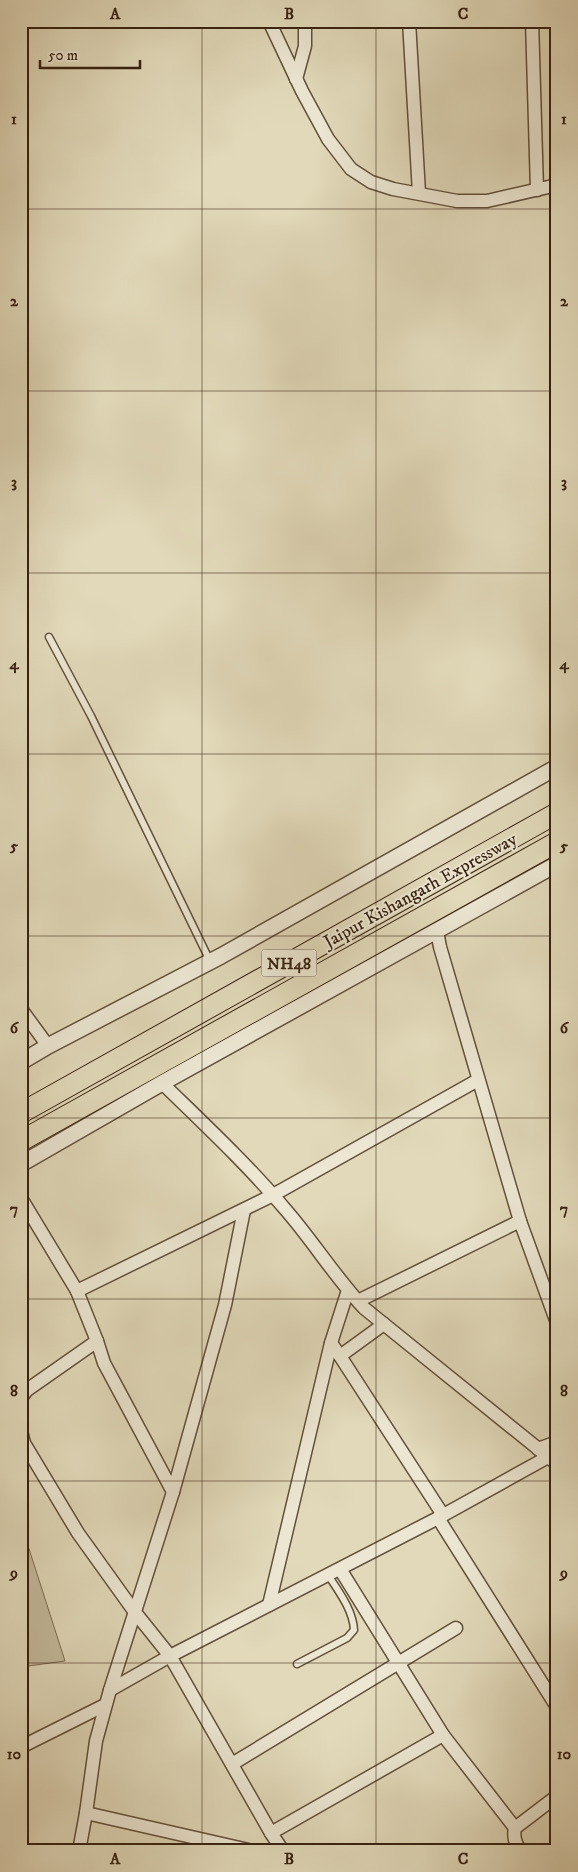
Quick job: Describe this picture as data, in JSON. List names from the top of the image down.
{
  "streets": {
    "highway": ["Jaipur Kishangarh Expressway", "NH48"]
  },
  "scale_bar": "50 m",
  "grid": {
    "columns": ["A", "B", "C"],
    "rows": [
      "1",
      "2",
      "3",
      "4",
      "5",
      "6",
      "7",
      "8",
      "9",
      "10"
    ]
  }
}
